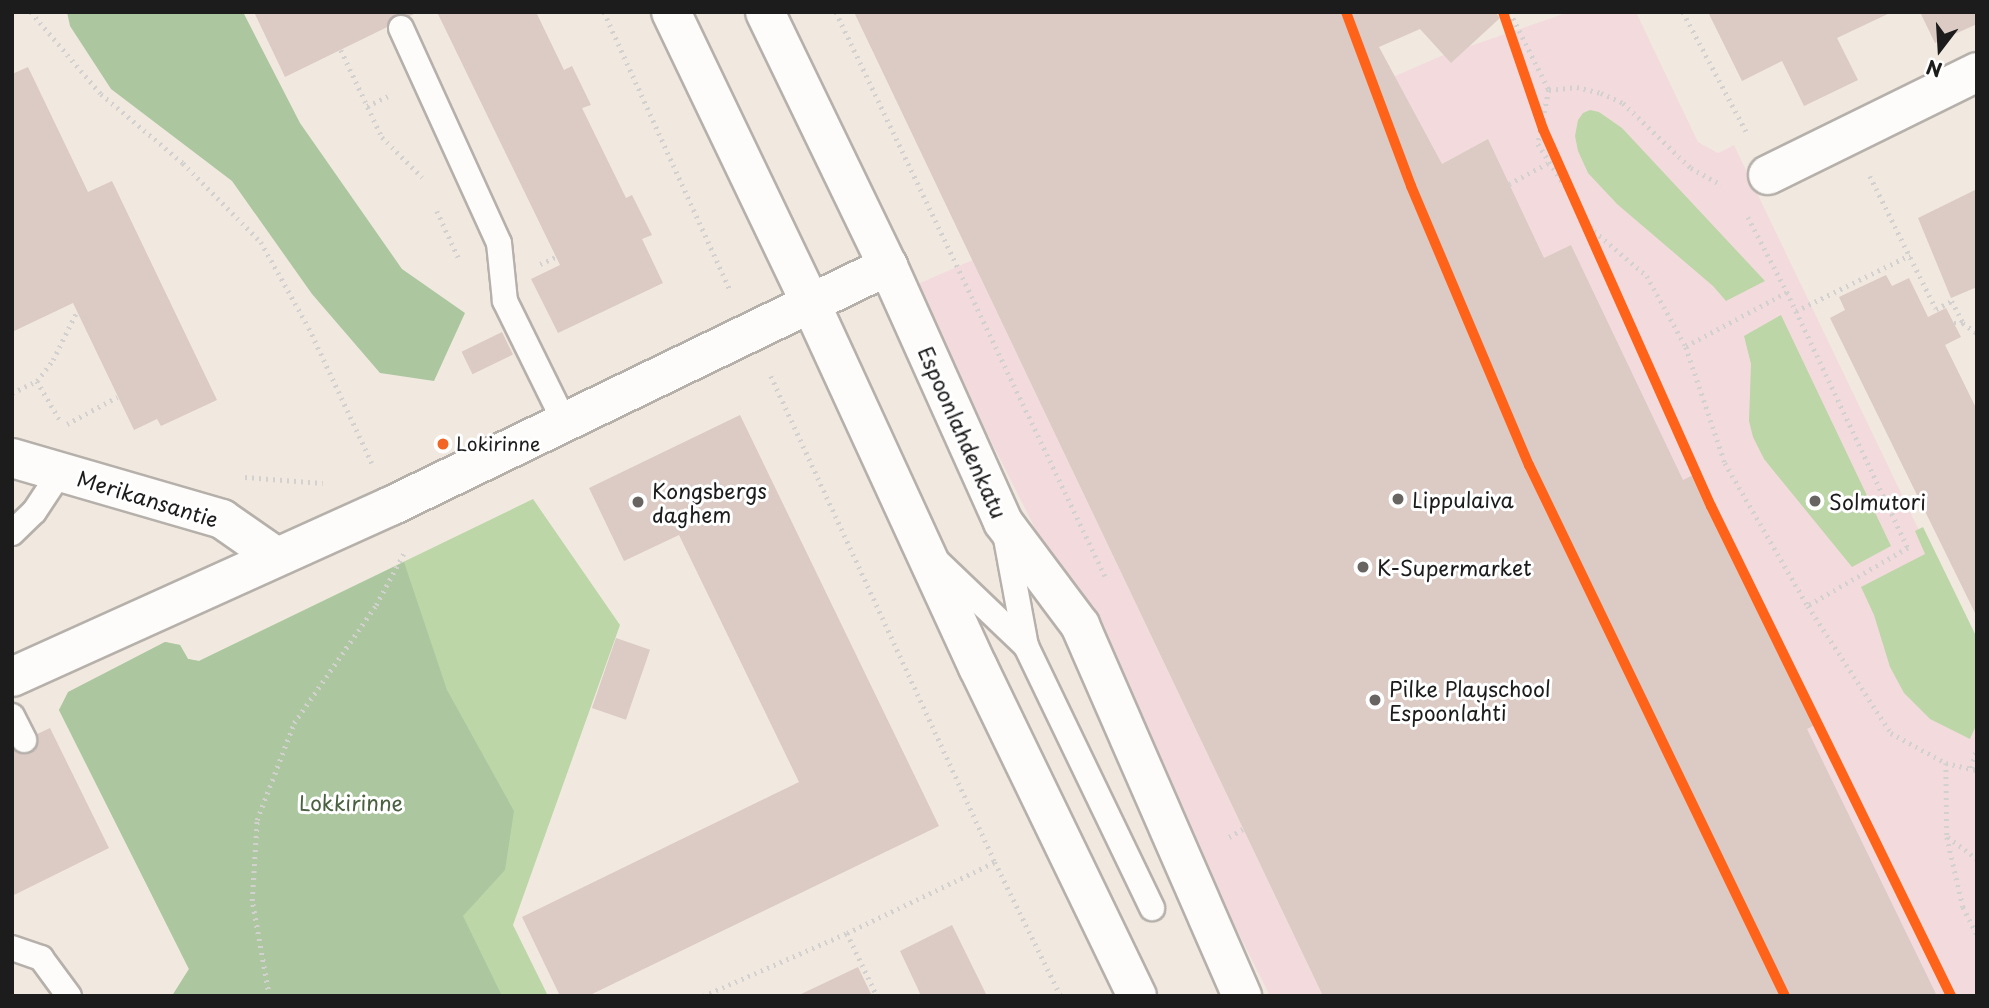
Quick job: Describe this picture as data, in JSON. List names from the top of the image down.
{
  "streets": {
    "main road": ["Espoonlahdenkatu", "Merikansantie"]
  },
  "parks": ["Lokkirinne"],
  "places": [
    "Lokirinne",
    "Lippulaiva",
    "Solmutori",
    "Kongsbergs daghem",
    "K-Supermarket",
    "Pilke Playschool Espoonlahti"
  ],
  "north": "bottom"
}
